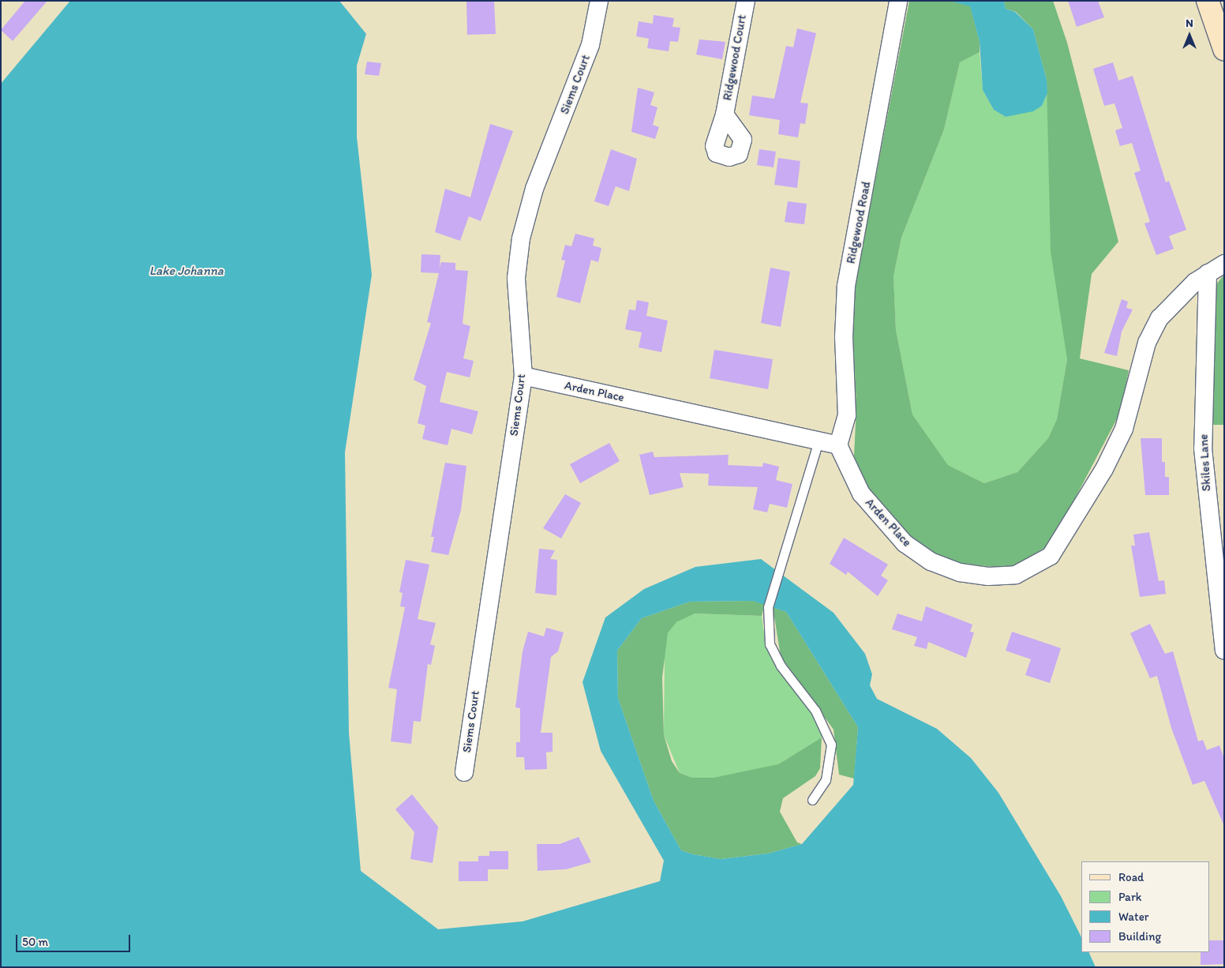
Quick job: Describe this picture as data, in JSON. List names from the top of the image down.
{
  "streets": {
    "street": [
      "Ridgewood Court",
      "Siems Court",
      "Ridgewood Road",
      "Arden Place",
      "Skiles Lane"
    ]
  },
  "crossings": [
    ["Siems Court", "Arden Place"],
    ["Ridgewood Road", "Arden Place"],
    ["Arden Place", "Skiles Lane"]
  ],
  "water": ["Lake Johanna"],
  "legend": [
    "Road",
    "Park",
    "Water",
    "Building"
  ],
  "scale_bar": "50 m",
  "north": "top"
}
